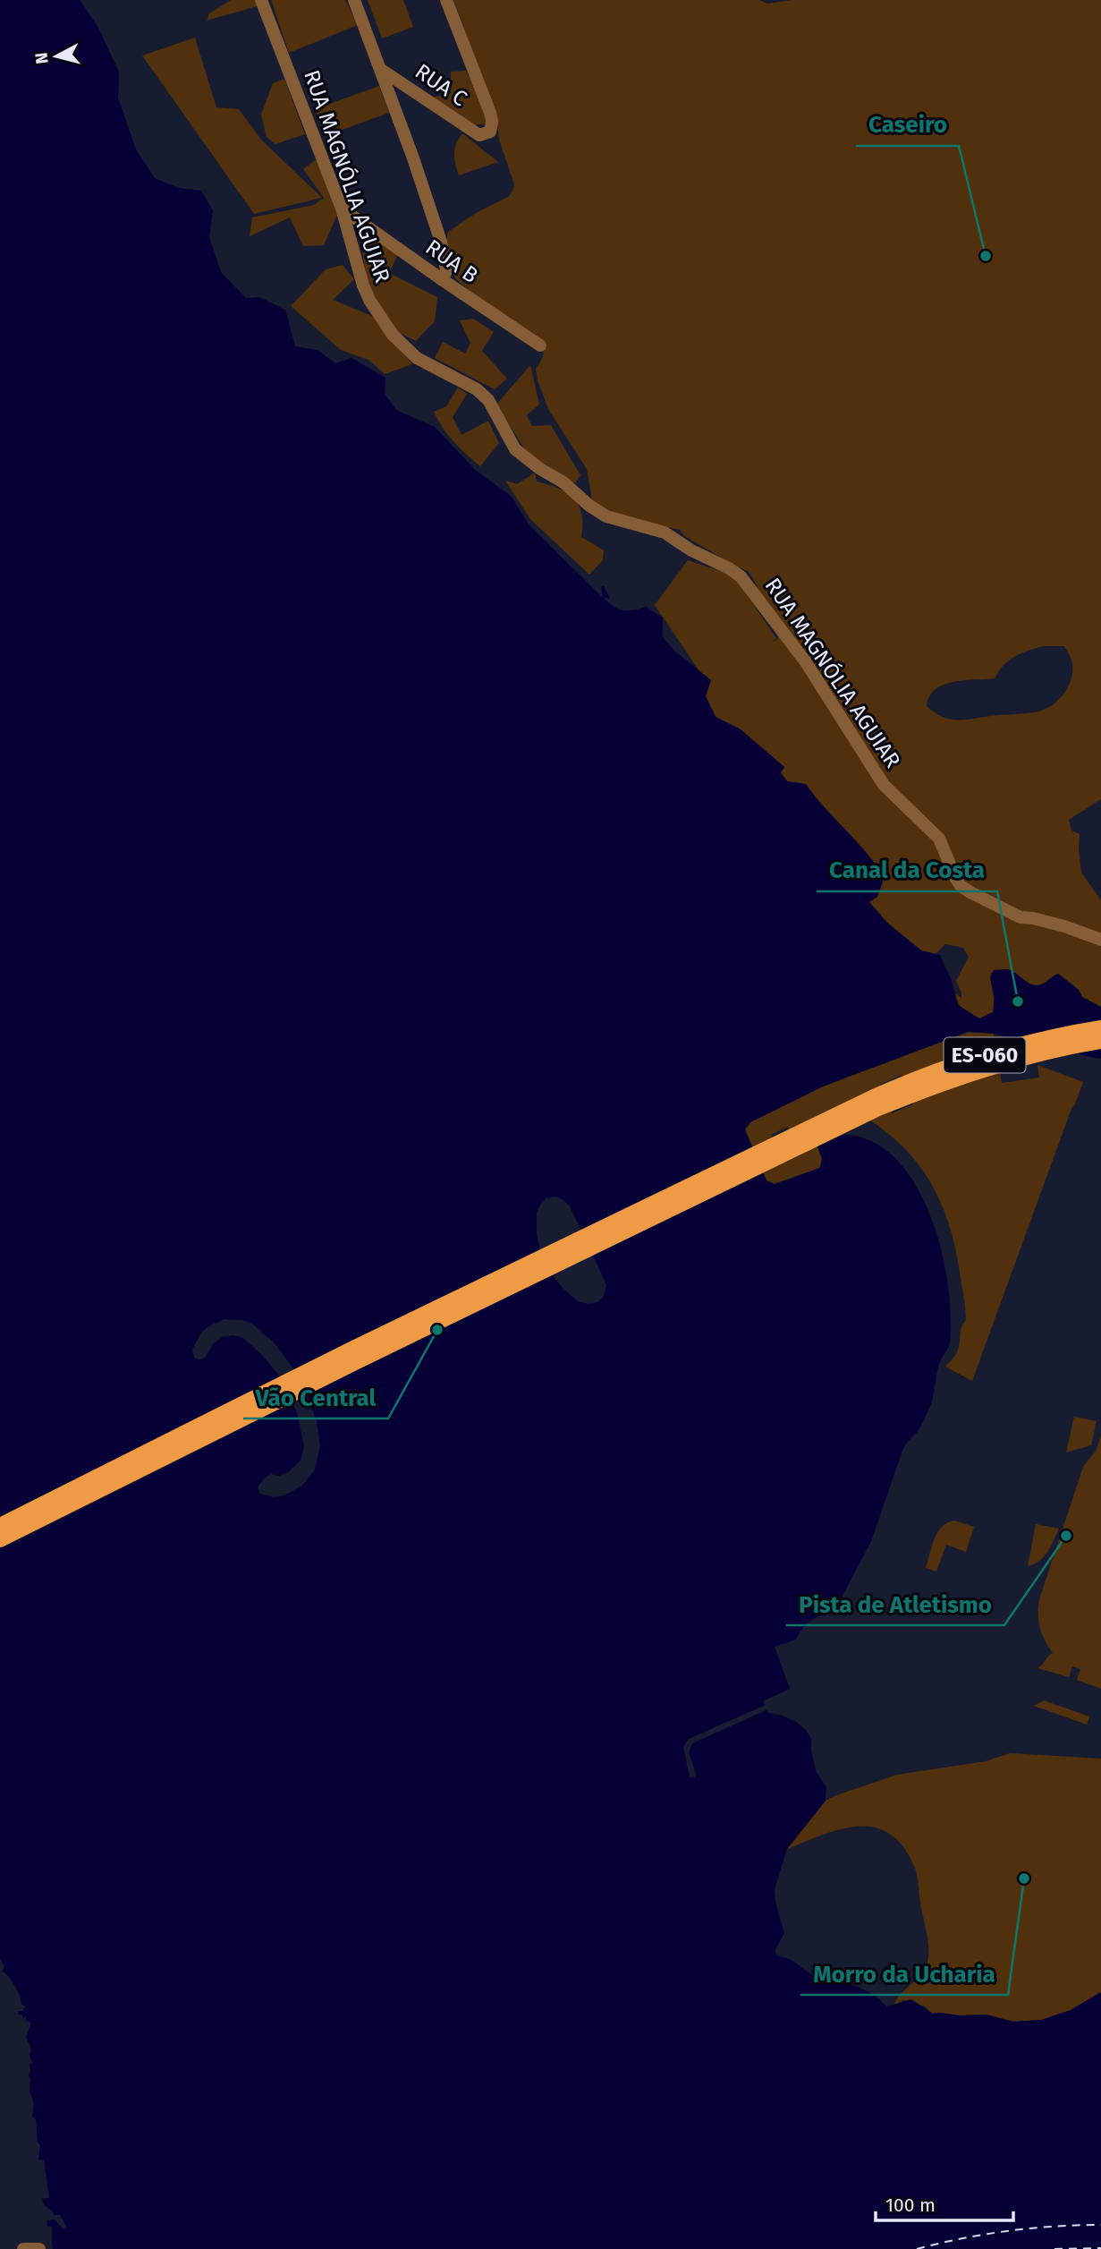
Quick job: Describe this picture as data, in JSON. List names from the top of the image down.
{
  "streets": {
    "main road": ["ES-060"],
    "street": ["RUA C", "RUA MAGNÓLIA AGUIAR", "RUA B"]
  },
  "crossings": [
    ["RUA MAGNÓLIA AGUIAR", "RUA B"]
  ],
  "places": [
    "Caseiro",
    "Canal da Costa",
    "Vão Central",
    "Pista de Atletismo",
    "Morro da Ucharia"
  ],
  "scale_bar": "100 m",
  "north": "left"
}
